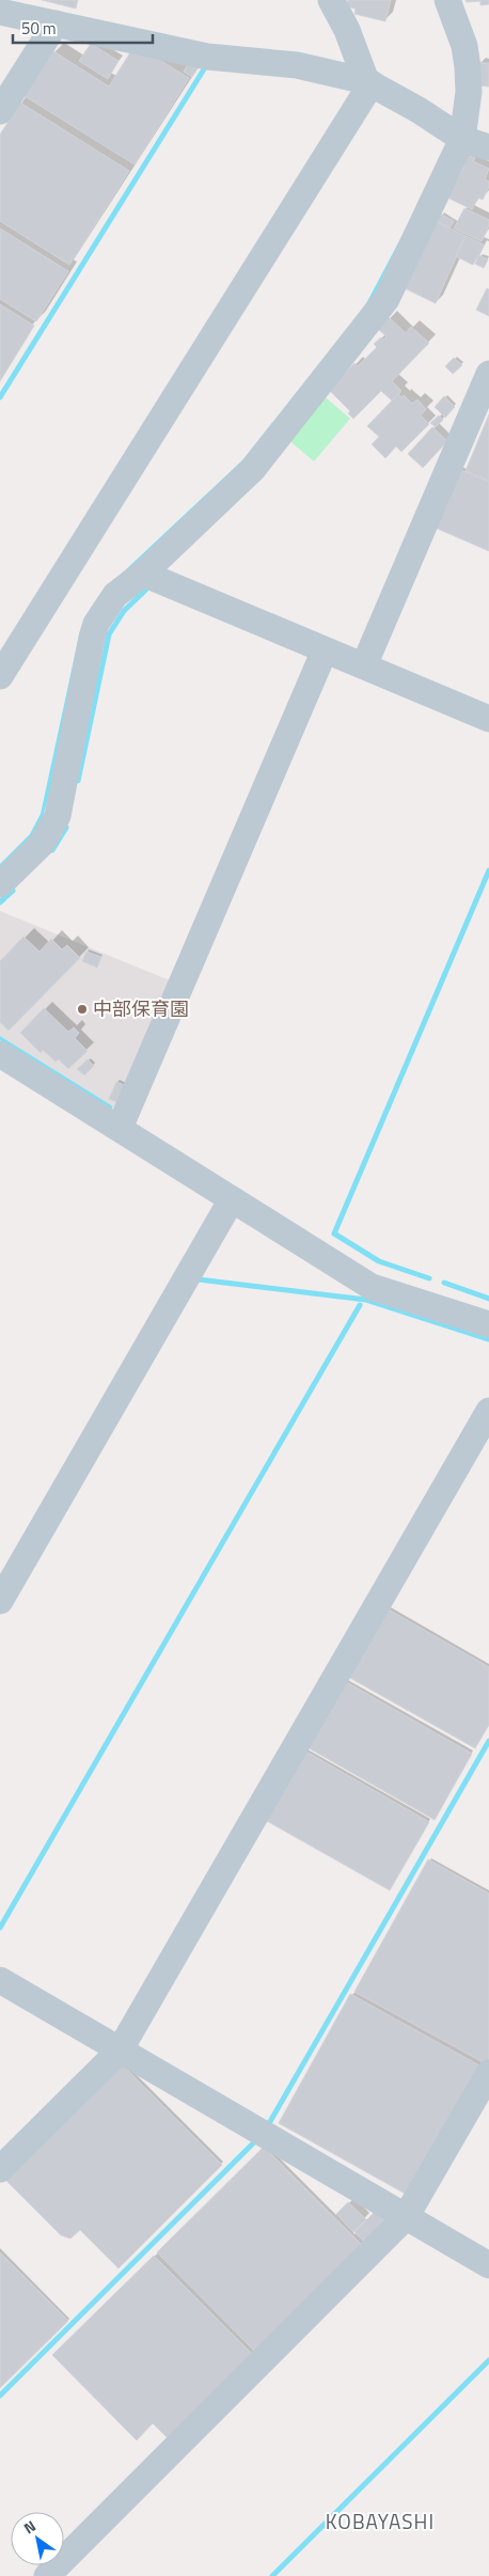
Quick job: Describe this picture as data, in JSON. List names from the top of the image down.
{
  "districts": ["KOBAYASHI"],
  "places": ["中部保育園"],
  "scale_bar": "50 m",
  "north": "top left"
}
